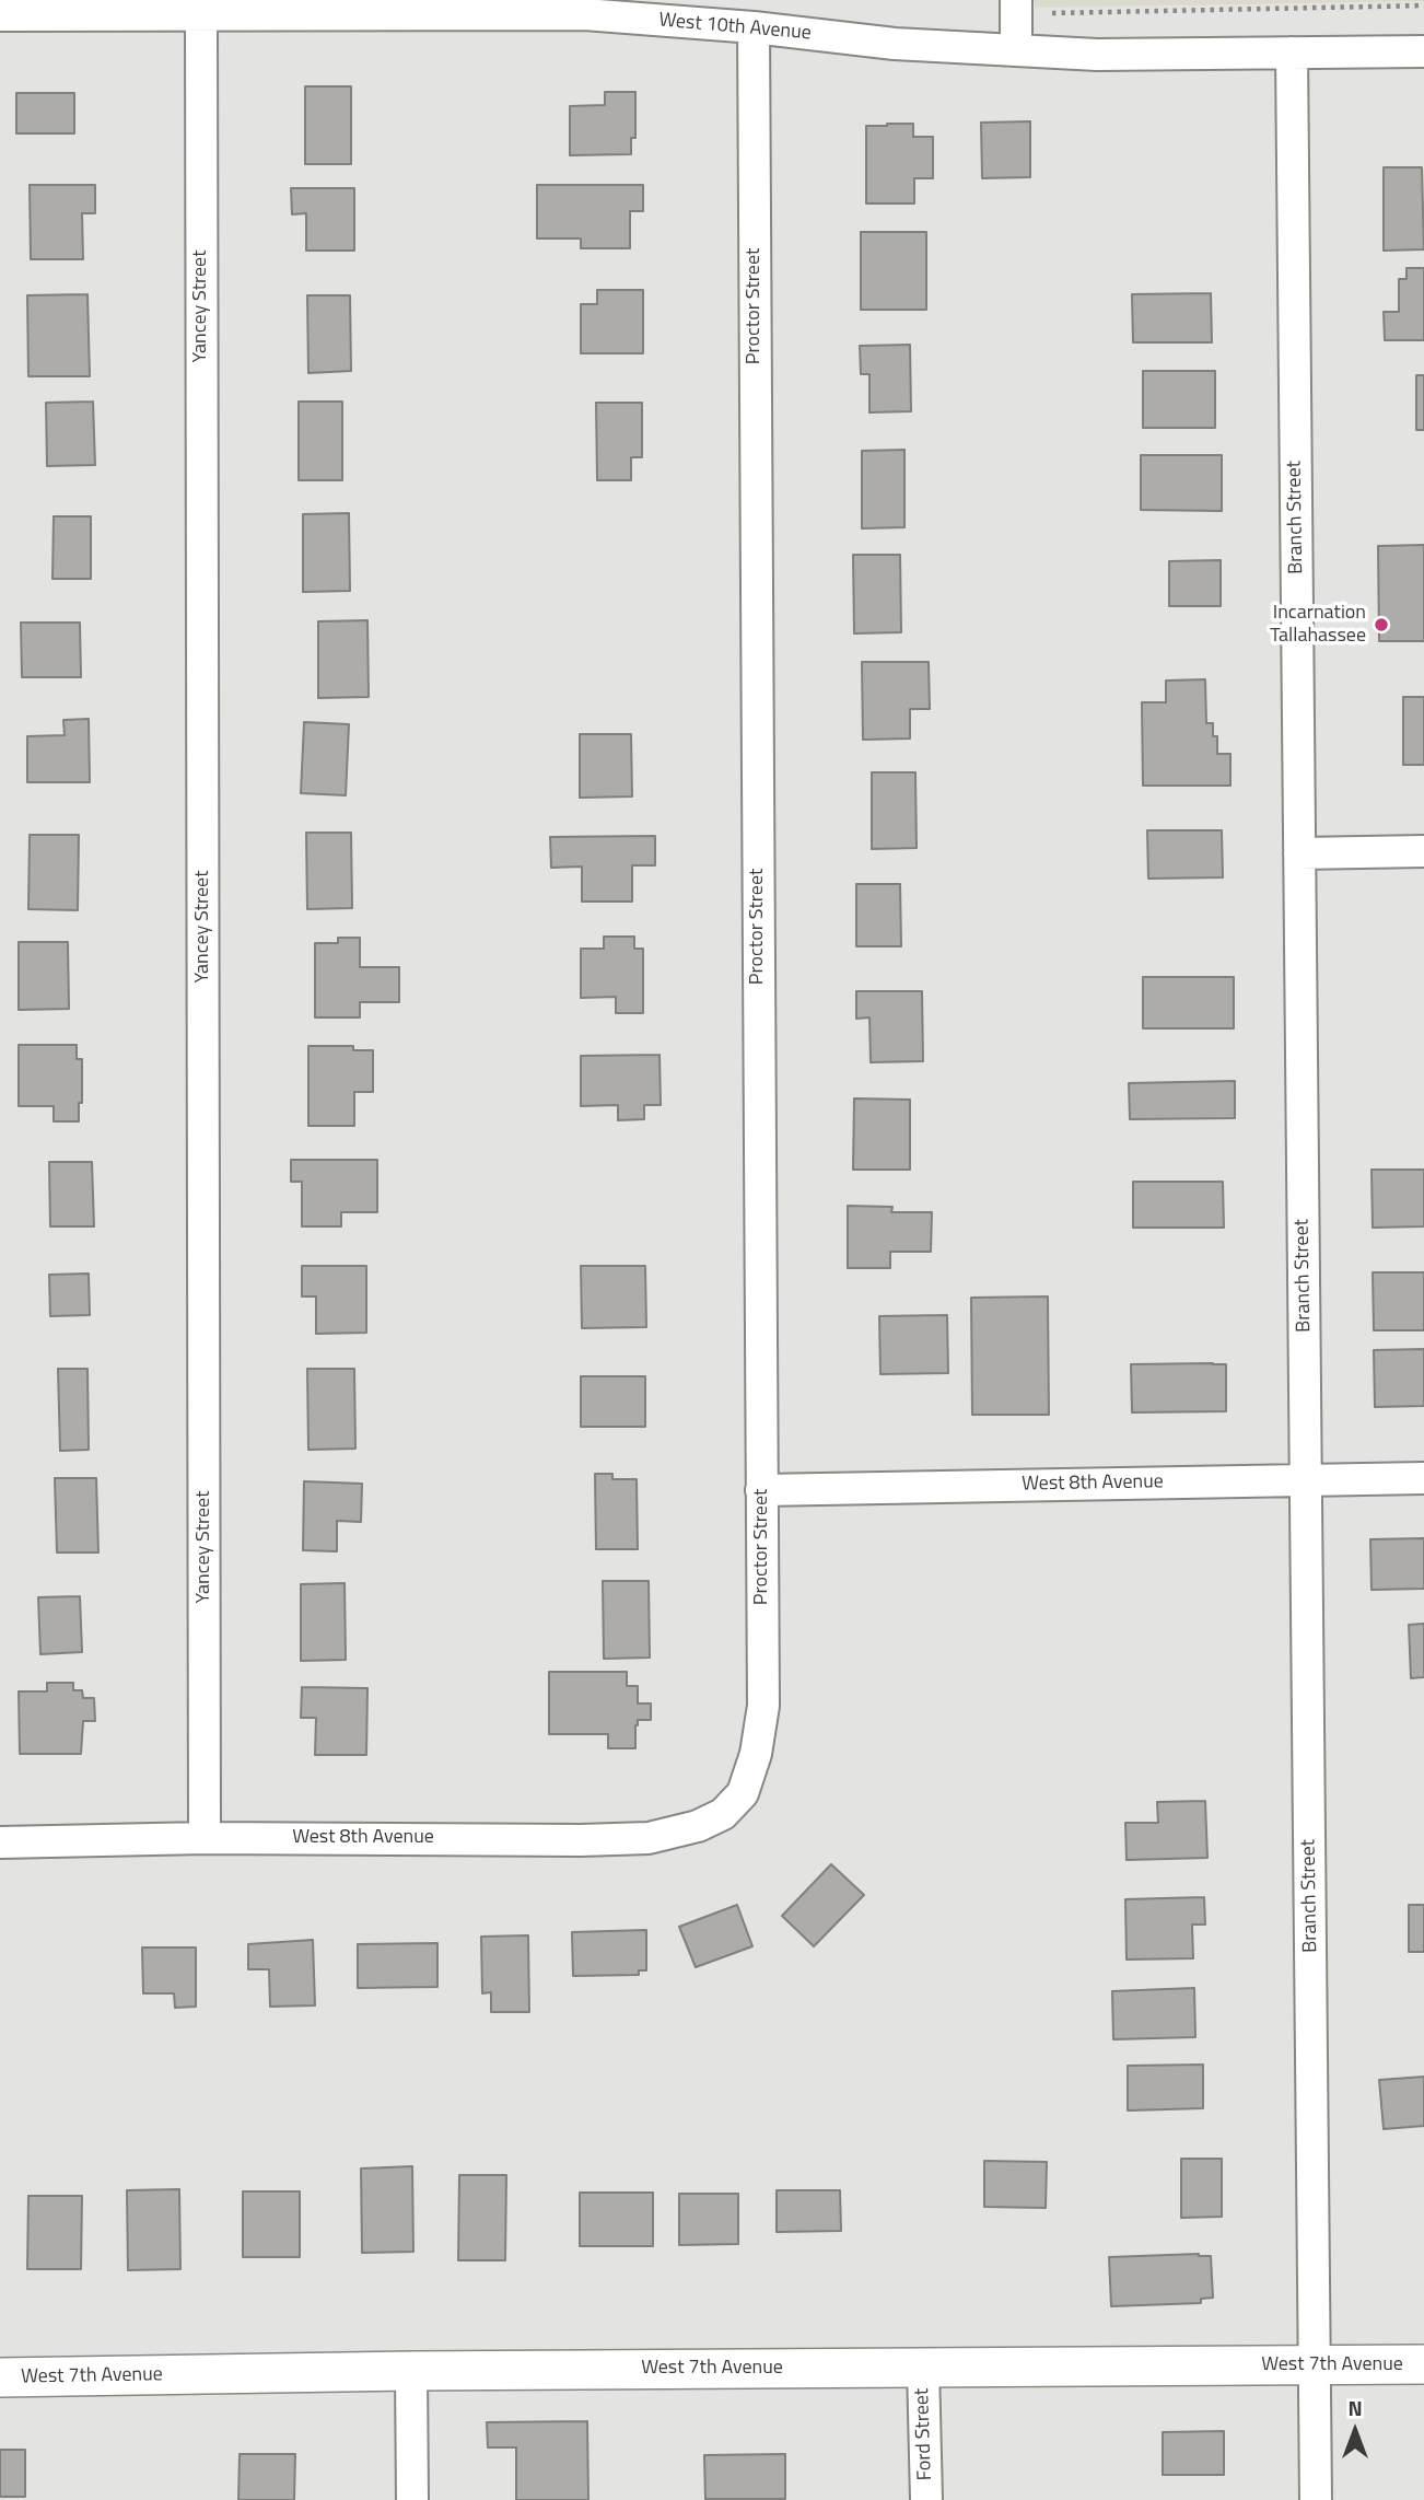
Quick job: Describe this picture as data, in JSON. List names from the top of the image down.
{
  "streets": {
    "street": [
      "West 10th Avenue",
      "Yancey Street",
      "Proctor Street",
      "Branch Street",
      "West 8th Avenue",
      "West 7th Avenue",
      "Ford Street"
    ]
  },
  "crossings": [
    ["West 10th Avenue", "Yancey Street"],
    ["West 10th Avenue", "Proctor Street"],
    ["West 10th Avenue", "Branch Street"],
    ["Yancey Street", "West 8th Avenue"],
    ["Proctor Street", "West 8th Avenue"],
    ["Branch Street", "West 8th Avenue"],
    ["Branch Street", "West 7th Avenue"],
    ["West 7th Avenue", "Ford Street"]
  ],
  "places": ["Incarnation Tallahassee"],
  "north": "top"
}
